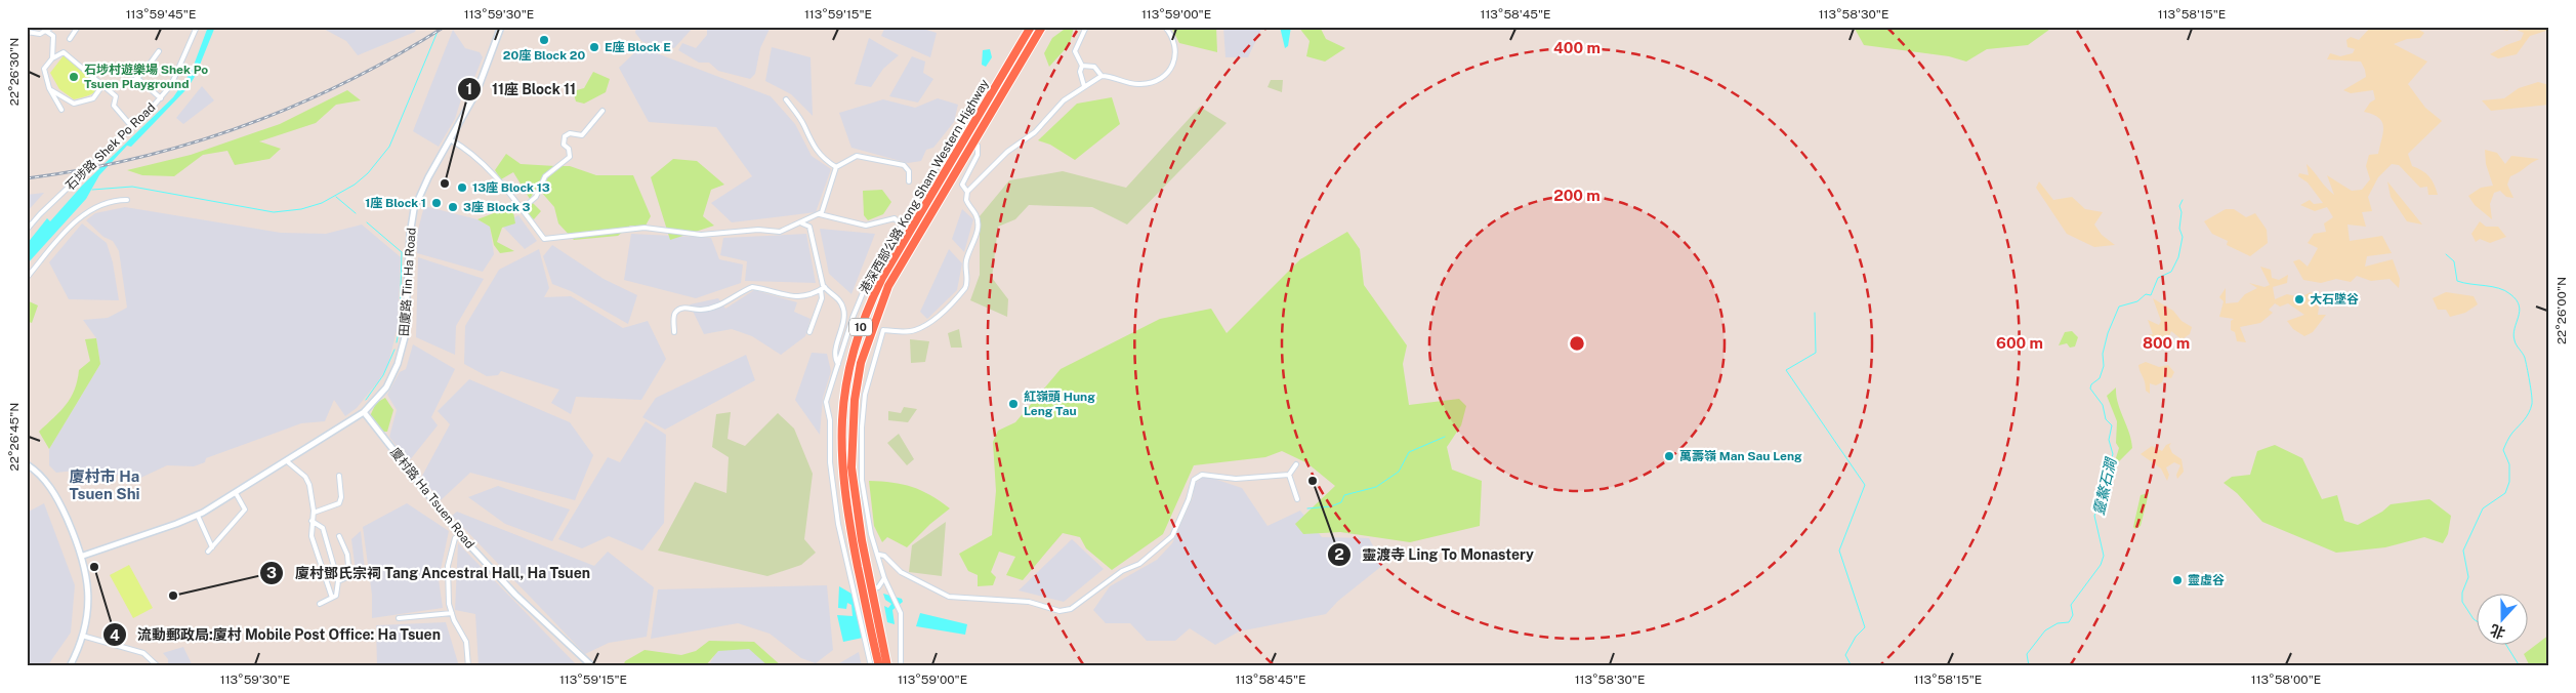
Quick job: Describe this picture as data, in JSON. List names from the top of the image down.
{
  "streets": {
    "highway": ["港深西部公路 Kong Sham Western Highway", "10"],
    "street": ["石埗路 Shek Po Road", "田廈路 Tin Ha Road", "廈村路 Ha Tsuen Road"]
  },
  "crossings": [
    ["田廈路 Tin Ha Road", "廈村路 Ha Tsuen Road"]
  ],
  "districts": ["廈村市 Ha Tsuen Shi"],
  "water": ["靈鰲石澗"],
  "places": [
    "20座 Block 20",
    "E座 Block E",
    "石埗村遊樂場 Shek Po Tsuen Playground",
    "11座 Block 11",
    "13座 Block 13",
    "1座 Block 1",
    "3座 Block 3",
    "大石墜谷",
    "紅嶺頭 Hung Leng Tau",
    "萬壽嶺 Man Sau Leng",
    "靈渡寺 Ling To Monastery",
    "流動郵政局:廈村 Mobile Post Office: Ha Tsuen",
    "靈虛谷",
    "廈村鄧氏宗祠 Tang Ancestral Hall, Ha Tsuen"
  ],
  "north": "bottom",
  "coordinates": [
    "113°59'45\"E",
    "113°59'30\"E",
    "113°59'15\"E",
    "113°59'00\"E",
    "113°58'45\"E",
    "113°58'30\"E",
    "113°58'15\"E",
    "22°26'30\"N",
    "22°26'00\"N",
    "22°26'45\"N",
    "113°58'00\"E"
  ],
  "rings": [
    "400 m",
    "200 m",
    "600 m",
    "800 m"
  ]
}
